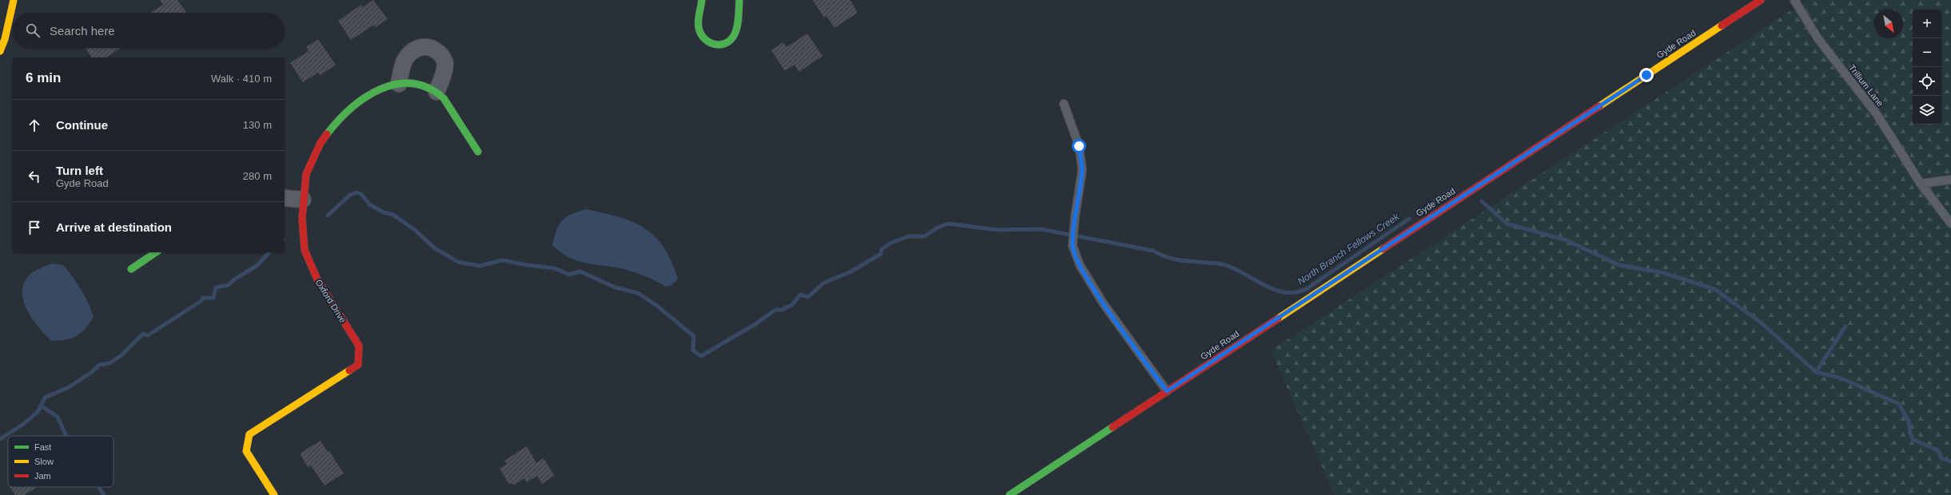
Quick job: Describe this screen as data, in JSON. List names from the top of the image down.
{
  "streets": {
    "street": ["Gyde Road", "Oxford Drive"],
    "lane": ["Trillium Lane"]
  },
  "water": ["North Branch Fellows Creek"],
  "legend": ["Fast", "Slow", "Jam"],
  "north": "bottom right",
  "page": {
    "map_buttons": ["+", "−"],
    "search": "Search here",
    "heading": ["6 min", "Walk · 410 m"],
    "list": [
      ["Continue", "130 m"],
      ["Turn left", "Gyde Road", "280 m"],
      "Arrive at destination"
    ]
  }
}
